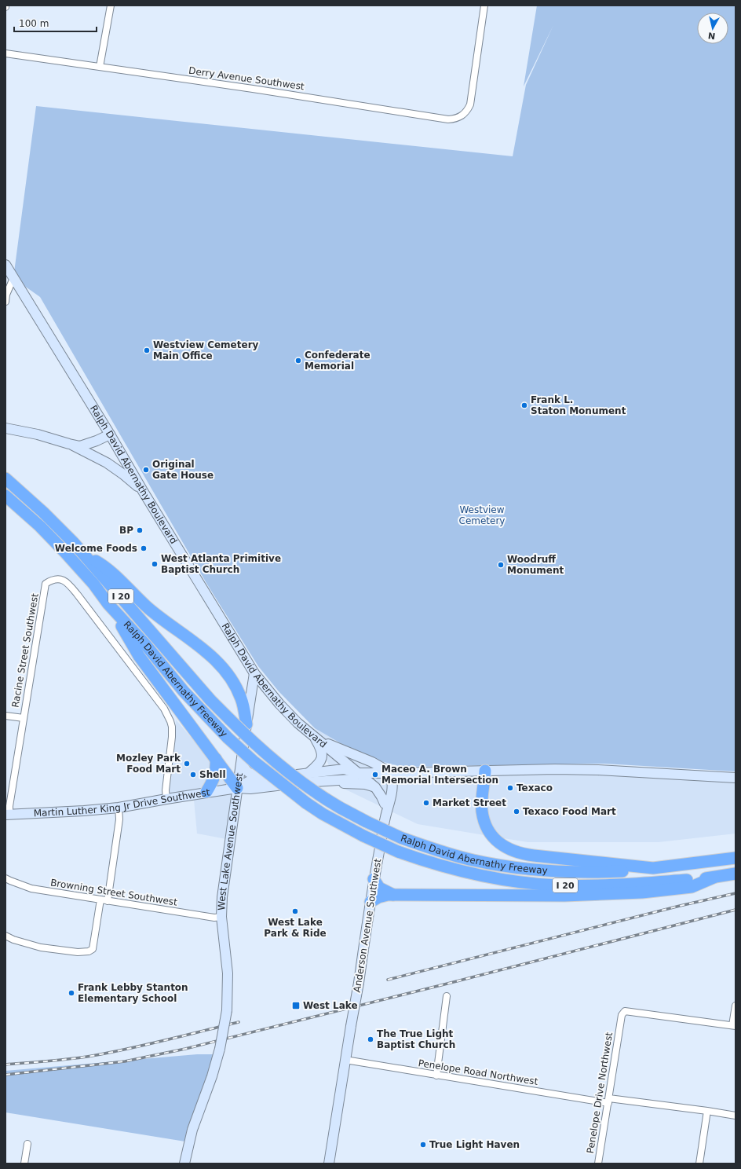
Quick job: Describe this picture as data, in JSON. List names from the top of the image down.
{
  "streets": {
    "highway": ["I 20", "Ralph David Abernathy Freeway"],
    "main road": [
      "Ralph David Abernathy Boulevard",
      "Martin Luther King Jr Drive Southwest",
      "West Lake Avenue Southwest",
      "Anderson Avenue Southwest"
    ],
    "street": [
      "Derry Avenue Southwest",
      "Racine Street Southwest",
      "Browning Street Southwest",
      "Penelope Road Northwest",
      "Penelope Drive Northwest"
    ]
  },
  "crossings": [
    ["Ralph David Abernathy Boulevard", "West Lake Avenue Southwest"],
    ["Ralph David Abernathy Boulevard", "Anderson Avenue Southwest"],
    ["I 20", "Ralph David Abernathy Freeway"],
    ["Racine Street Southwest", "Martin Luther King Jr Drive Southwest"],
    ["Martin Luther King Jr Drive Southwest", "West Lake Avenue Southwest"],
    ["West Lake Avenue Southwest", "Browning Street Southwest"],
    ["Anderson Avenue Southwest", "Penelope Road Northwest"],
    ["Penelope Road Northwest", "Penelope Drive Northwest"]
  ],
  "parks": ["Westview Cemetery"],
  "places": {
    "other": [
      "Westview Cemetery Main Office",
      "Confederate Memorial",
      "Frank L. Staton Monument",
      "Original Gate House",
      "BP",
      "Welcome Foods",
      "West Atlanta Primitive Baptist Church",
      "Woodruff Monument",
      "Mozley Park Food Mart",
      "Shell",
      "Maceo A. Brown Memorial Intersection",
      "Texaco",
      "Market Street",
      "Texaco Food Mart",
      "West Lake Park & Ride",
      "Frank Lebby Stanton Elementary School",
      "The True Light Baptist Church",
      "True Light Haven"
    ],
    "transit": ["West Lake"]
  },
  "scale_bar": "100 m",
  "north": "bottom"
}
